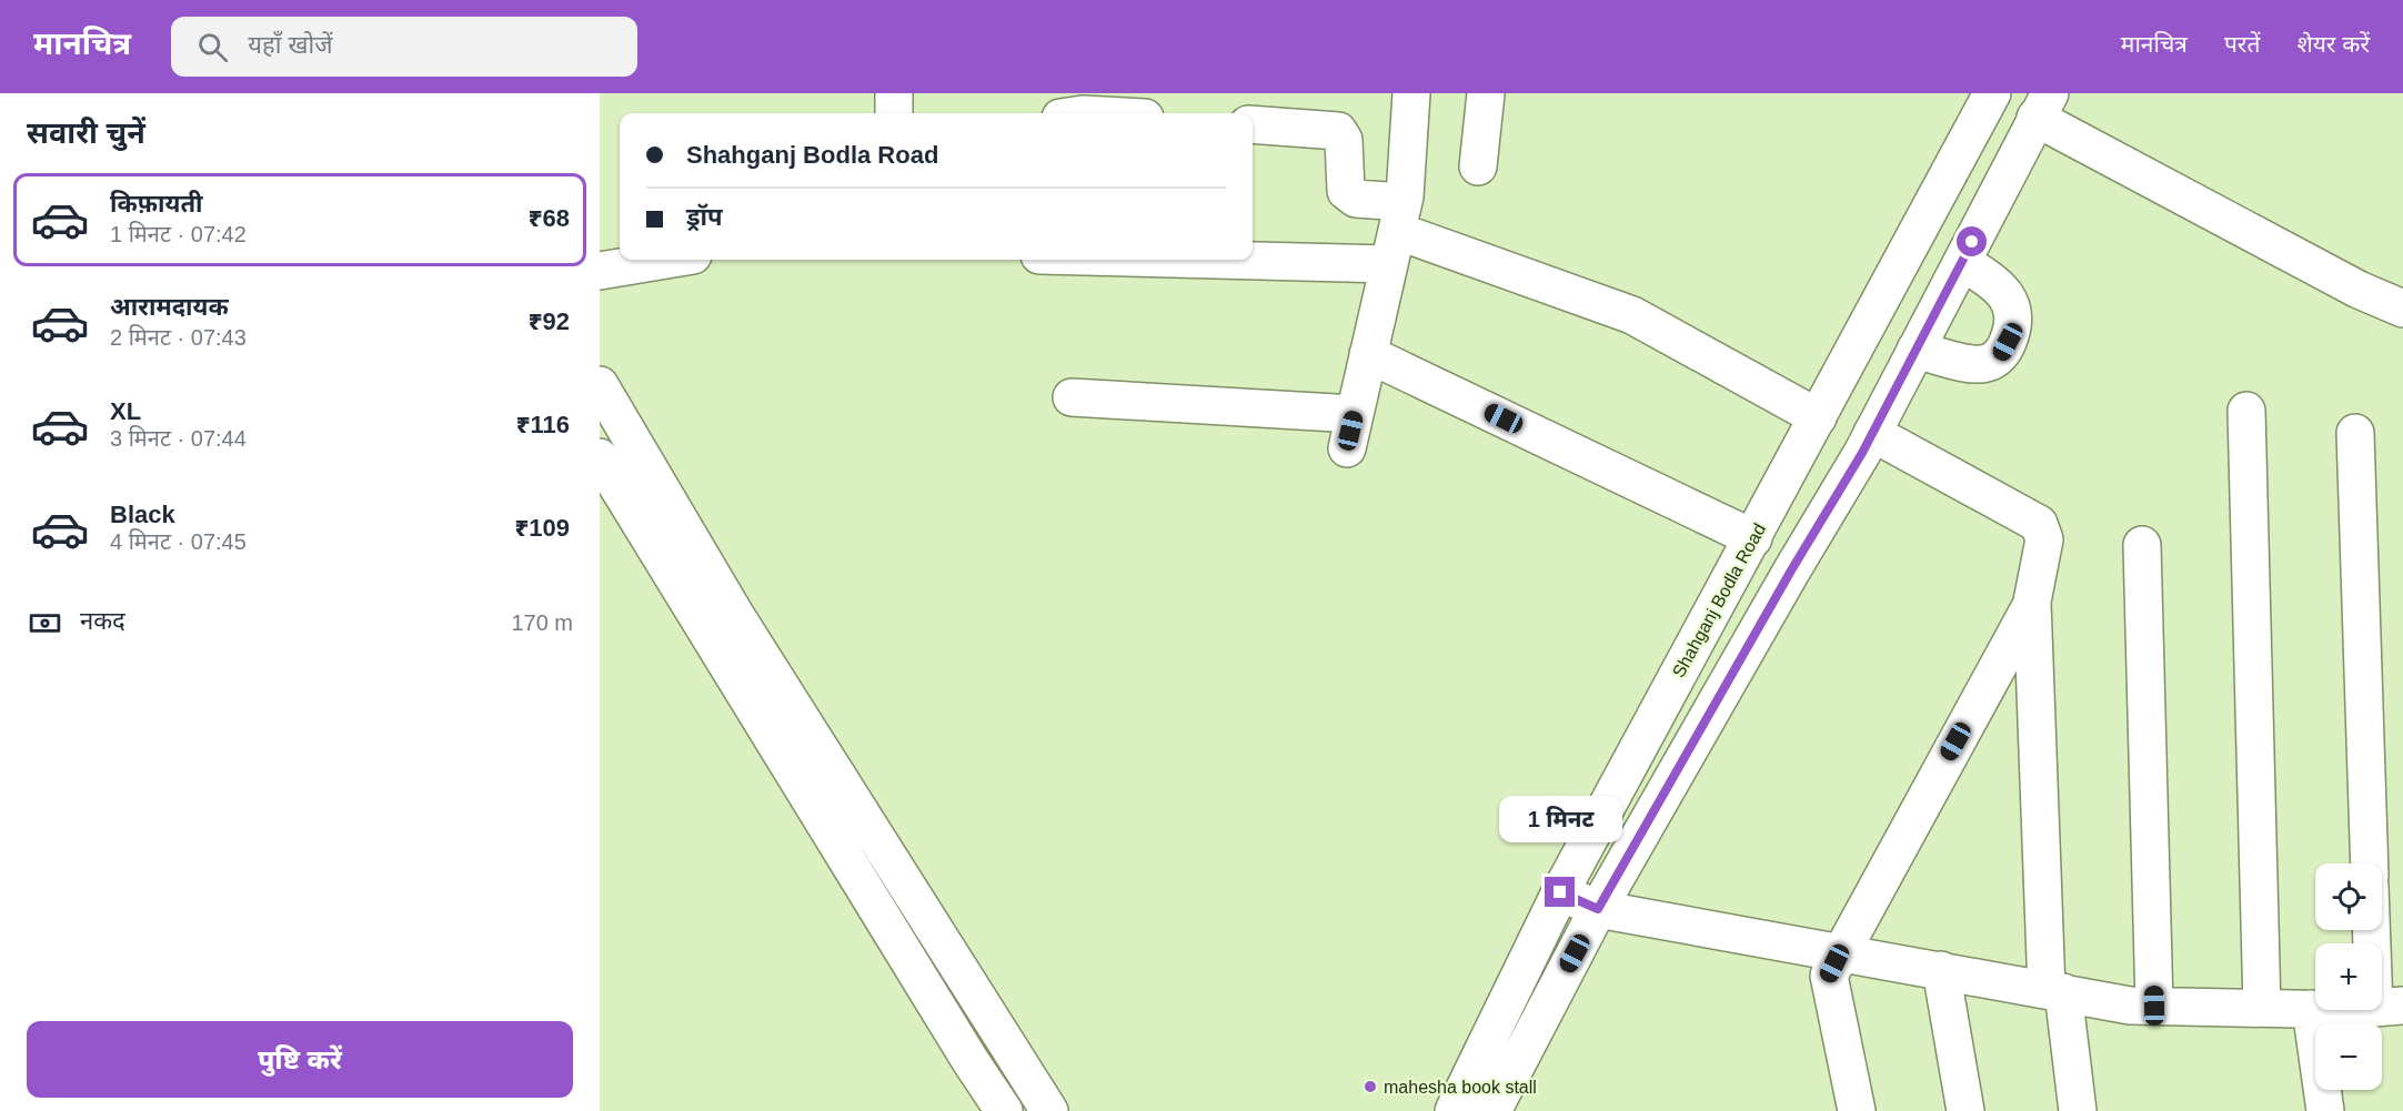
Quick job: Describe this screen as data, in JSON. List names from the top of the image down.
{
  "streets": {
    "street": ["Shahganj Bodla Road"]
  },
  "places": ["mahesha book stall"],
  "page": {
    "header": "मानचित्र",
    "search": "यहाँ खोजें",
    "nav": ["मानचित्र", "परतें", "शेयर करें"],
    "heading": "सवारी चुनें",
    "banner": ["Shahganj Bodla Road", "ड्रॉप"],
    "list": [
      {
        "name": "किफ़ायती",
        "note": "1 मिनट · 07:42",
        "value": "₹68"
      },
      {
        "name": "आरामदायक",
        "note": "2 मिनट · 07:43",
        "value": "₹92"
      },
      {
        "name": "XL",
        "note": "3 मिनट · 07:44",
        "value": "₹116"
      },
      {
        "name": "Black",
        "note": "4 मिनट · 07:45",
        "value": "₹109"
      }
    ],
    "pay": ["नकद", "170 m"],
    "bubble": "1 मिनट",
    "map_buttons": ["+", "−"],
    "buttons": "पुष्टि करें"
  }
}
